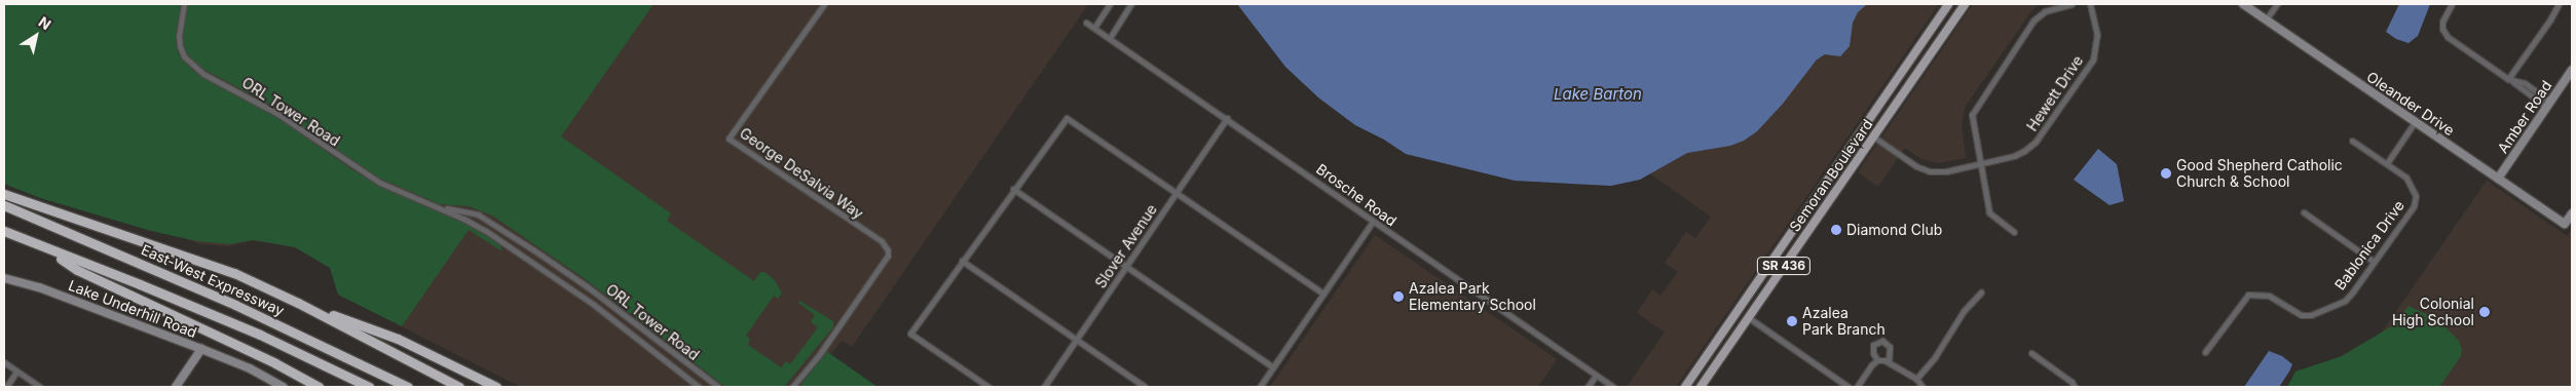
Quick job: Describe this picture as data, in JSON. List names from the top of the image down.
{
  "streets": {
    "highway": ["East-West Expressway"],
    "main road": ["Semoran Boulevard", "SR 436"],
    "street": [
      "Hewett Drive",
      "Oleander Drive",
      "ORL Tower Road",
      "Amber Road",
      "George DeSalvia Way",
      "Brosche Road",
      "Bablonica Drive",
      "Slover Avenue",
      "Lake Underhill Road"
    ]
  },
  "crossings": [
    ["Hewett Drive", "Semoran Boulevard"],
    ["Oleander Drive", "Amber Road"],
    ["Brosche Road", "Slover Avenue"]
  ],
  "water": ["Lake Barton"],
  "places": [
    "Good Shepherd Catholic Church & School",
    "Diamond Club",
    "Azalea Park Elementary School",
    "Colonial High School",
    "Azalea Park Branch"
  ],
  "north": "top right"
}
